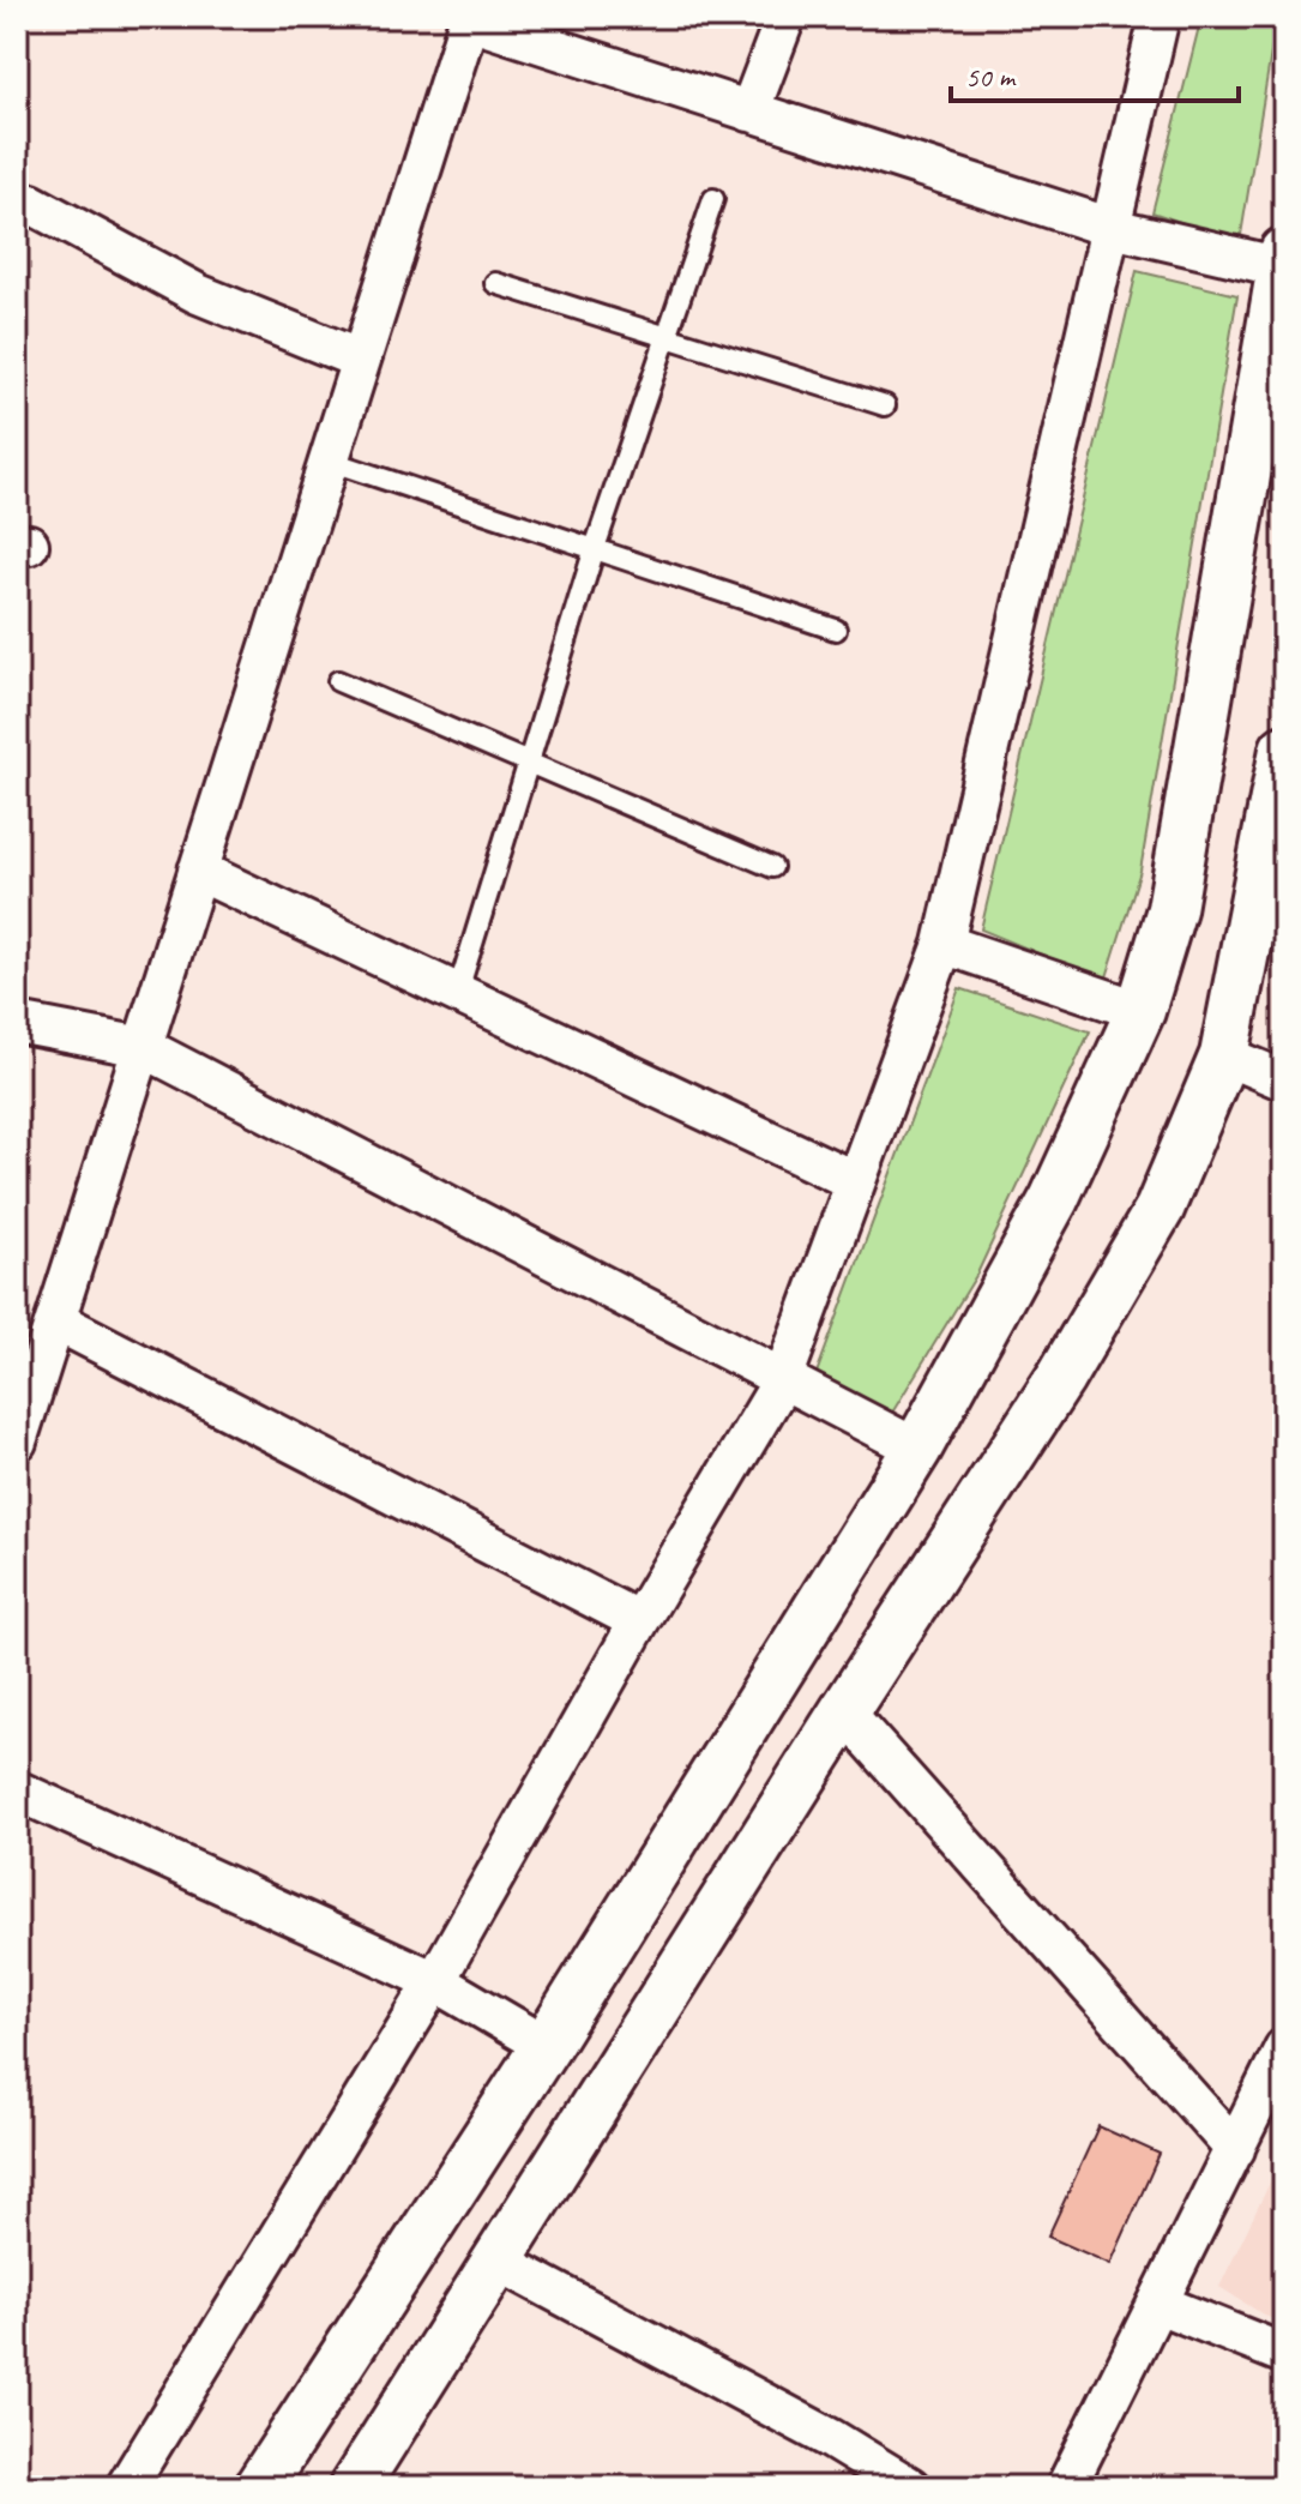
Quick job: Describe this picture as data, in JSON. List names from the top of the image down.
{
  "scale_bar": "50 m"
}
